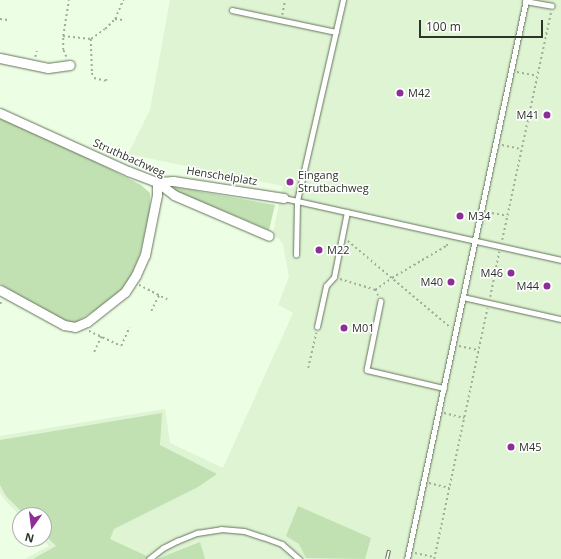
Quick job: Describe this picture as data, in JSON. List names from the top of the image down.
{
  "streets": {
    "street": ["Struthbachweg", "Henschelplatz"]
  },
  "crossings": [
    ["Struthbachweg", "Henschelplatz"]
  ],
  "places": [
    "M42",
    "M41",
    "Eingang Strutbachweg",
    "M34",
    "M22",
    "M46",
    "M40",
    "M44",
    "M01",
    "M45"
  ],
  "scale_bar": "100 m",
  "north": "bottom"
}
